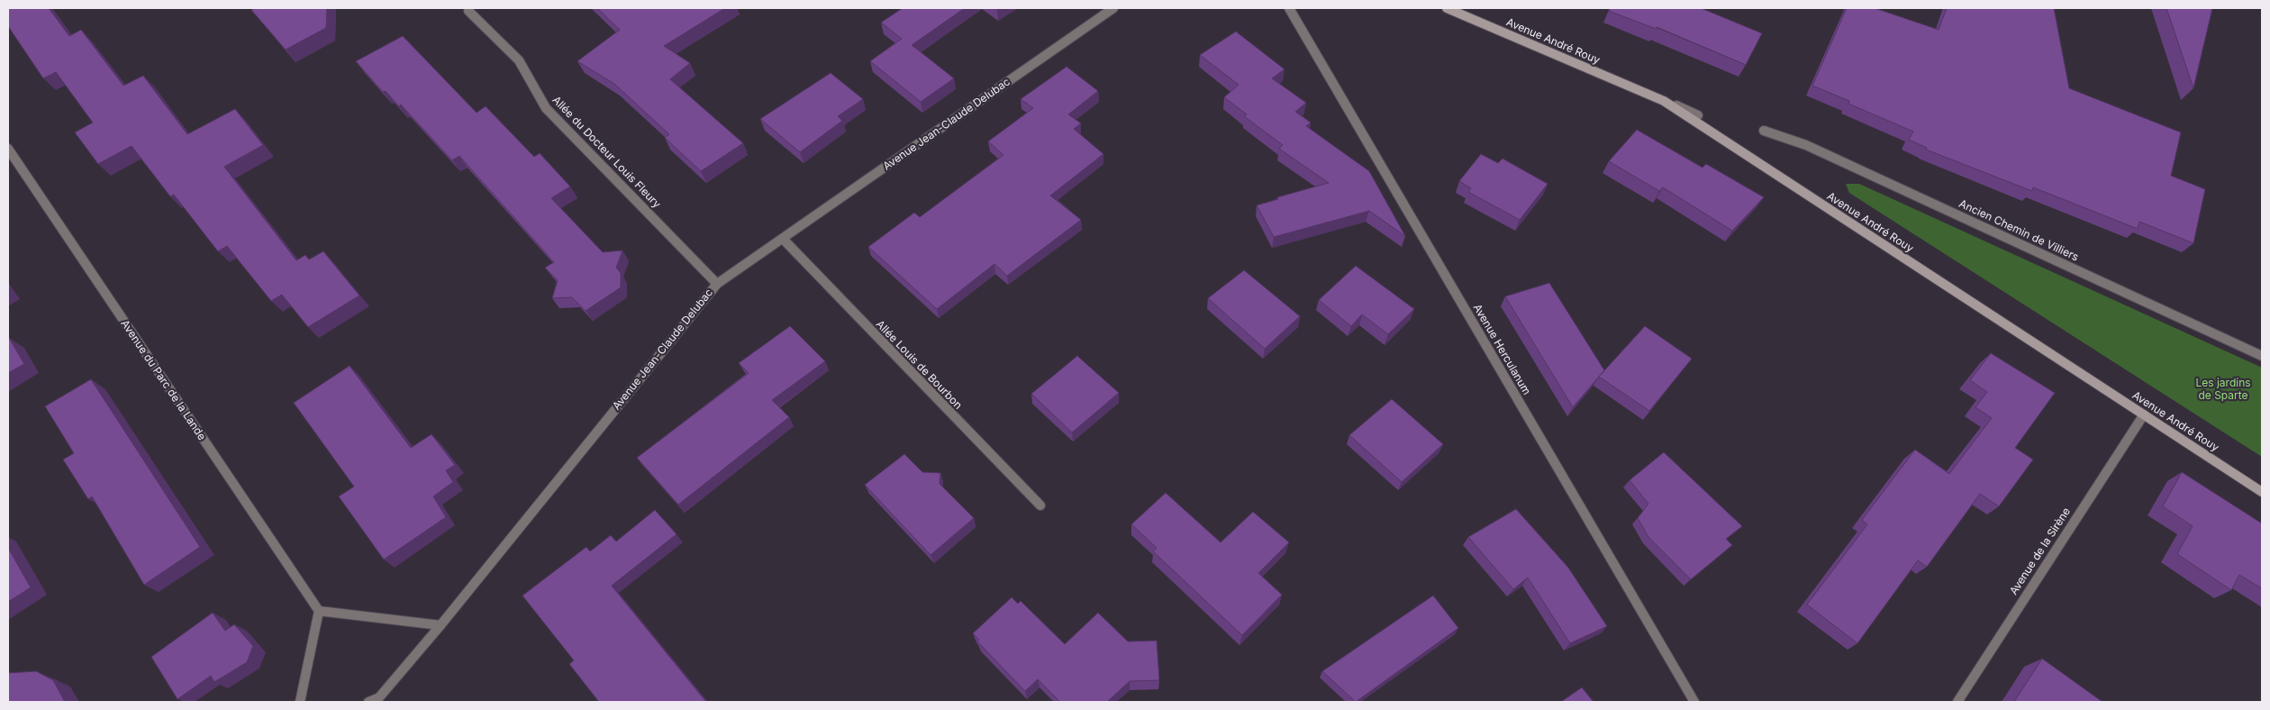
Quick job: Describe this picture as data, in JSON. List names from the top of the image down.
{
  "streets": {
    "main road": ["Avenue André Rouy"],
    "street": [
      "Avenue Jean-Claude Delubac",
      "Allée du Docteur Louis Fleury",
      "Ancien Chemin de Villiers",
      "Avenue Herculanum",
      "Allée Louis de Bourbon",
      "Avenue du Parc de la Lande",
      "Avenue de la Sirène"
    ]
  },
  "crossings": [
    ["Avenue André Rouy", "Avenue de la Sirène"],
    ["Avenue Jean-Claude Delubac", "Allée du Docteur Louis Fleury"],
    ["Avenue Jean-Claude Delubac", "Allée Louis de Bourbon"]
  ],
  "parks": ["Les jardins de Sparte"]
}
